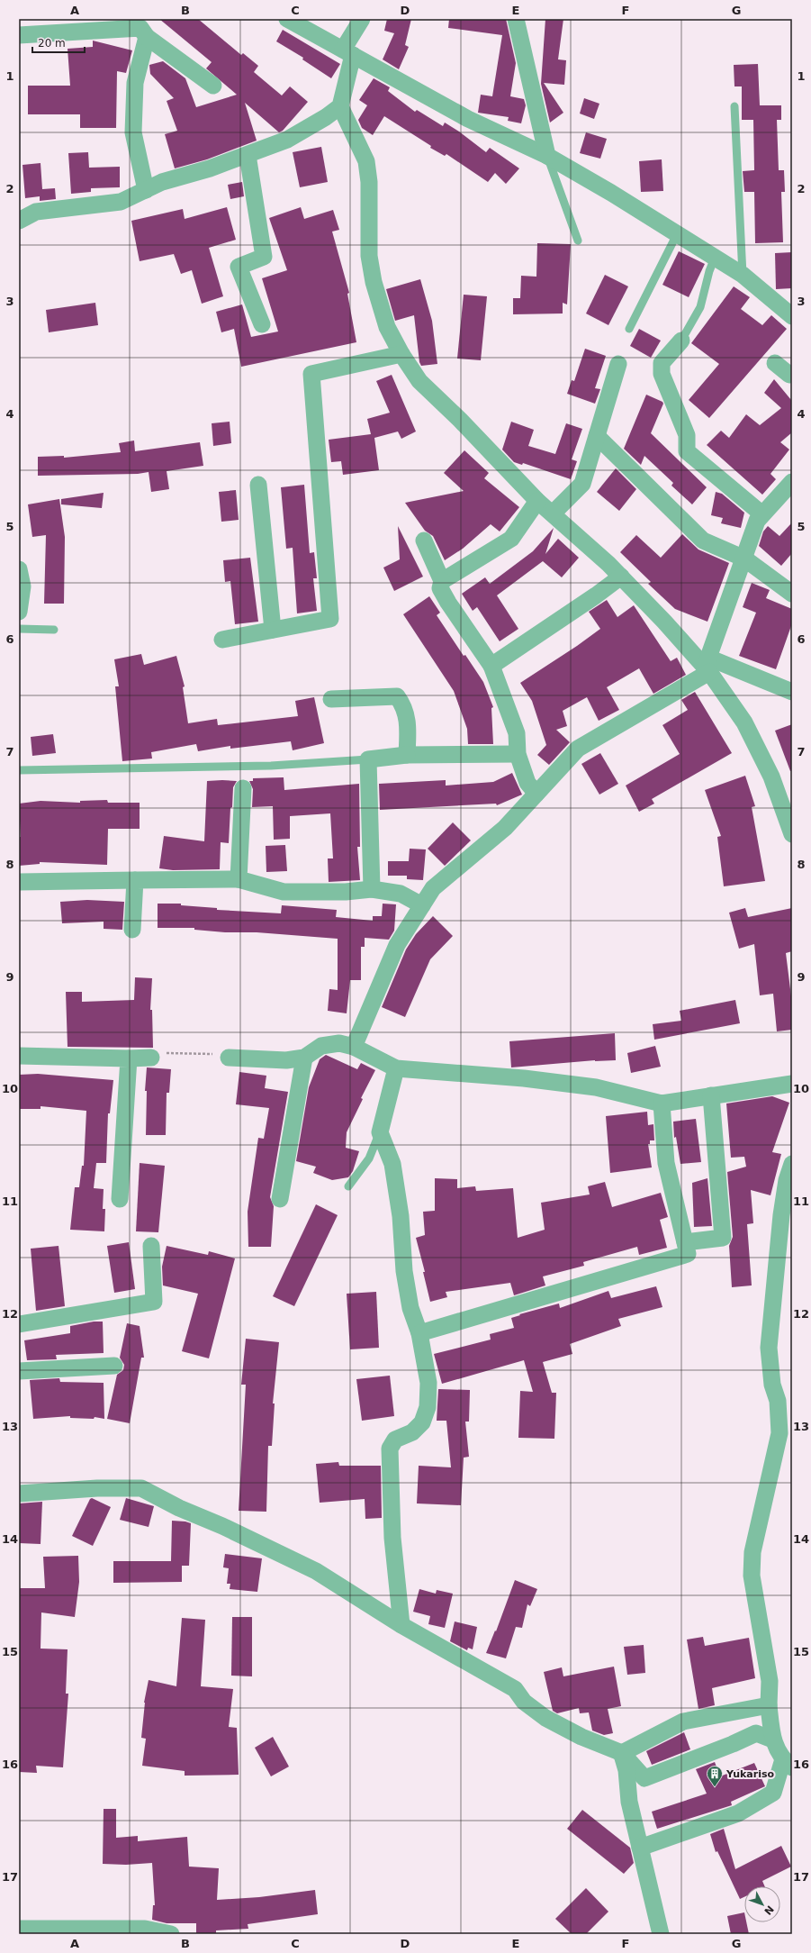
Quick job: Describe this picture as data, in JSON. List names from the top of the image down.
{
  "places": {
    "building": ["Yukariso"]
  },
  "scale_bar": "20 m",
  "north": "bottom right",
  "grid": {
    "columns": [
      "A",
      "B",
      "C",
      "D",
      "E",
      "F",
      "G"
    ],
    "rows": [
      "1",
      "2",
      "3",
      "4",
      "5",
      "6",
      "7",
      "8",
      "9",
      "10",
      "11",
      "12",
      "13",
      "14",
      "15",
      "16",
      "17"
    ]
  }
}
